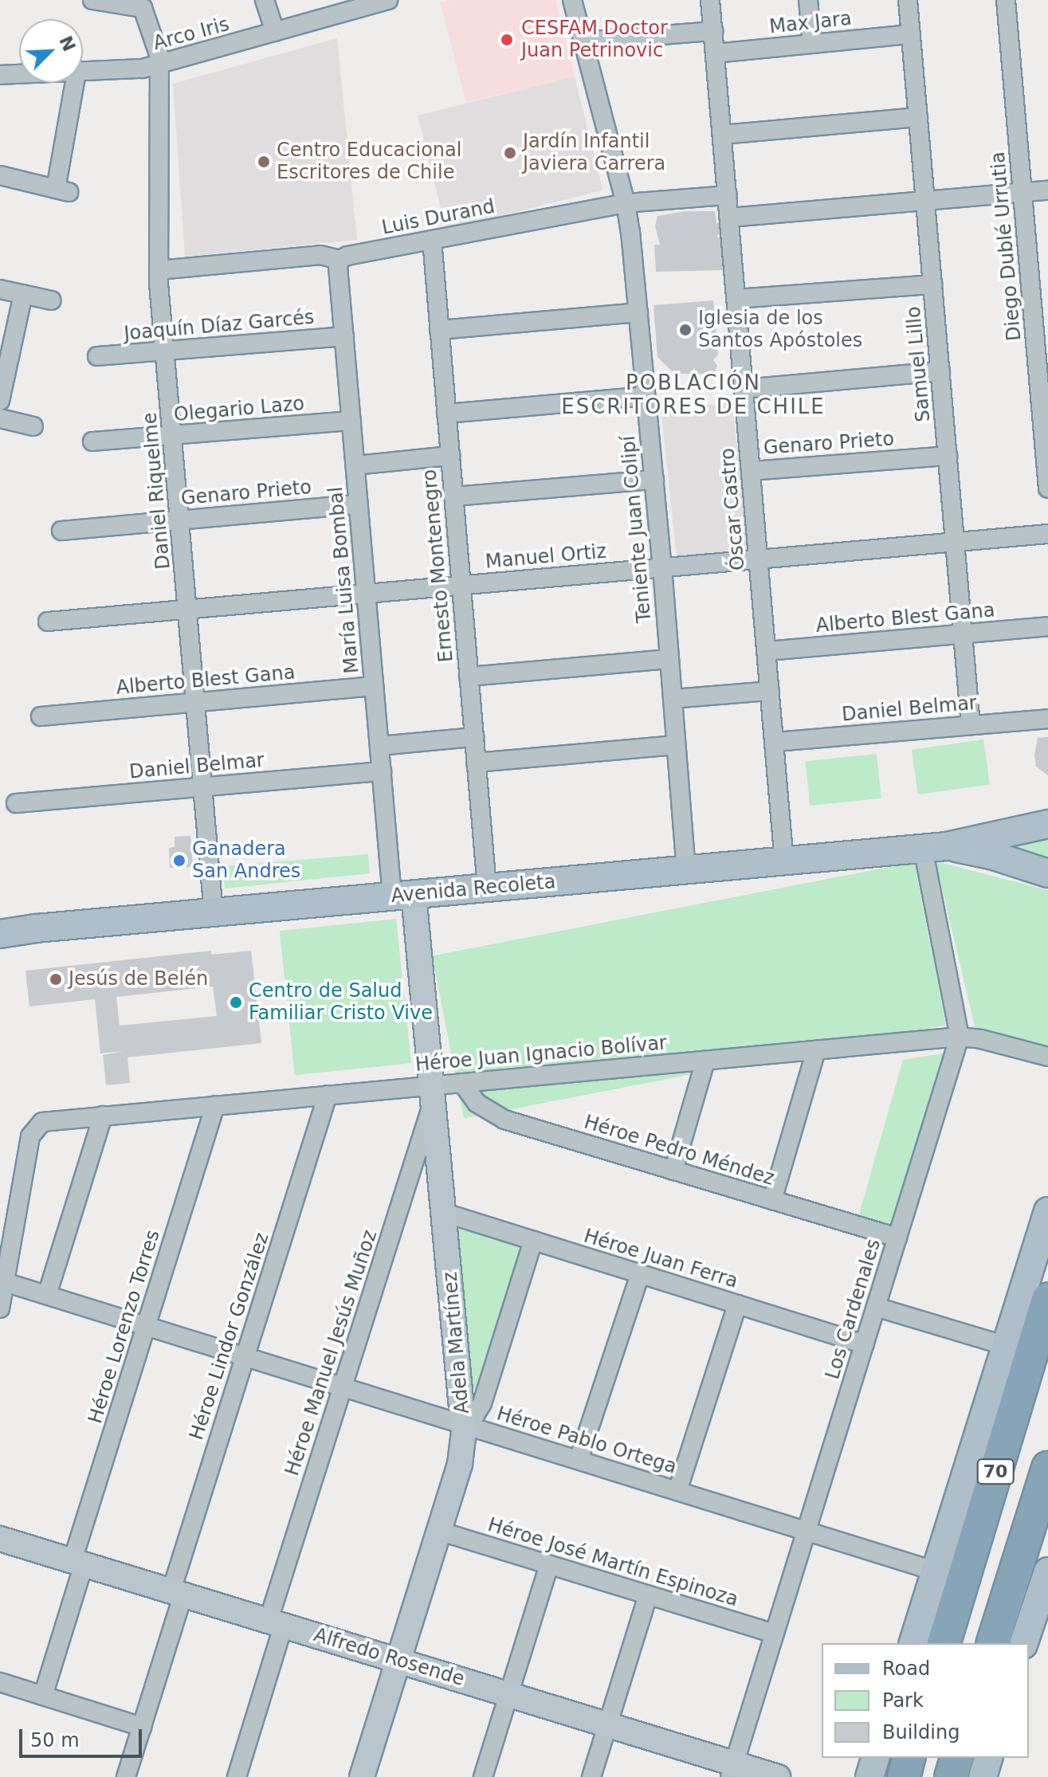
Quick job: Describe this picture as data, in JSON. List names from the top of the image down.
{
  "streets": {
    "highway": ["70"],
    "main road": ["Avenida Recoleta"],
    "street": [
      "Max Jara",
      "Arco Iris",
      "Luis Durand",
      "Diego Dublé Urrutia",
      "Joaquín Díaz Garcés",
      "Samuel Lillo",
      "Olegario Lazo",
      "Genaro Prieto",
      "Daniel Riquelme",
      "Óscar Castro",
      "Teniente Juan Colipí",
      "Manuel Ortiz",
      "Ernesto Montenegro",
      "María Luisa Bombal",
      "Alberto Blest Gana",
      "Daniel Belmar",
      "Héroe Juan Ignacio Bolívar",
      "Héroe Pedro Méndez",
      "Héroe Juan Ferra",
      "Los Cardenales",
      "Héroe Lorenzo Torres",
      "Héroe Lindor González",
      "Adela Martínez",
      "Héroe Manuel Jesús Muñoz",
      "Héroe Pablo Ortega",
      "Héroe José Martín Espinoza",
      "Alfredo Rosende"
    ]
  },
  "crossings": [
    ["Max Jara", "Samuel Lillo"],
    ["Max Jara", "Óscar Castro"],
    ["Arco Iris", "Daniel Riquelme"],
    ["Luis Durand", "Daniel Riquelme"],
    ["Luis Durand", "Óscar Castro"],
    ["Luis Durand", "Teniente Juan Colipí"],
    ["Luis Durand", "Ernesto Montenegro"],
    ["Luis Durand", "María Luisa Bombal"],
    ["Joaquín Díaz Garcés", "Daniel Riquelme"],
    ["Joaquín Díaz Garcés", "María Luisa Bombal"],
    ["Samuel Lillo", "Genaro Prieto"],
    ["Samuel Lillo", "Manuel Ortiz"],
    ["Samuel Lillo", "Alberto Blest Gana"],
    ["Samuel Lillo", "Daniel Belmar"],
    ["Olegario Lazo", "Daniel Riquelme"],
    ["Olegario Lazo", "María Luisa Bombal"],
    ["Genaro Prieto", "Daniel Riquelme"],
    ["Genaro Prieto", "Óscar Castro"],
    ["Genaro Prieto", "María Luisa Bombal"],
    ["Daniel Riquelme", "Manuel Ortiz"],
    ["Daniel Riquelme", "Alberto Blest Gana"],
    ["Daniel Riquelme", "Daniel Belmar"],
    ["Daniel Riquelme", "Avenida Recoleta"],
    ["Óscar Castro", "Manuel Ortiz"],
    ["Óscar Castro", "Alberto Blest Gana"],
    ["Óscar Castro", "Daniel Belmar"],
    ["Óscar Castro", "Avenida Recoleta"],
    ["Teniente Juan Colipí", "Manuel Ortiz"],
    ["Teniente Juan Colipí", "Avenida Recoleta"],
    ["Manuel Ortiz", "Ernesto Montenegro"],
    ["Manuel Ortiz", "María Luisa Bombal"],
    ["Ernesto Montenegro", "Avenida Recoleta"],
    ["María Luisa Bombal", "Alberto Blest Gana"],
    ["María Luisa Bombal", "Daniel Belmar"],
    ["María Luisa Bombal", "Avenida Recoleta"],
    ["María Luisa Bombal", "Adela Martínez"],
    ["Avenida Recoleta", "Los Cardenales"],
    ["Avenida Recoleta", "Adela Martínez"],
    ["Héroe Juan Ignacio Bolívar", "Héroe Pedro Méndez"],
    ["Héroe Juan Ignacio Bolívar", "Los Cardenales"],
    ["Héroe Juan Ignacio Bolívar", "Héroe Lorenzo Torres"],
    ["Héroe Juan Ignacio Bolívar", "Héroe Lindor González"],
    ["Héroe Juan Ignacio Bolívar", "Adela Martínez"],
    ["Héroe Juan Ignacio Bolívar", "Héroe Manuel Jesús Muñoz"],
    ["Héroe Juan Ignacio Bolívar", "Héroe Pablo Ortega"],
    ["Héroe Pedro Méndez", "Los Cardenales"],
    ["Héroe Juan Ferra", "Los Cardenales"],
    ["Héroe Juan Ferra", "Adela Martínez"],
    ["Los Cardenales", "Héroe Pablo Ortega"],
    ["Los Cardenales", "Héroe José Martín Espinoza"],
    ["Los Cardenales", "Alfredo Rosende"],
    ["Héroe Lorenzo Torres", "Héroe Pablo Ortega"],
    ["Héroe Lorenzo Torres", "Alfredo Rosende"],
    ["Héroe Lindor González", "Héroe Pablo Ortega"],
    ["Héroe Lindor González", "Alfredo Rosende"],
    ["Adela Martínez", "Héroe Manuel Jesús Muñoz"],
    ["Adela Martínez", "Héroe Pablo Ortega"],
    ["Adela Martínez", "Héroe José Martín Espinoza"],
    ["Adela Martínez", "Alfredo Rosende"],
    ["Héroe Manuel Jesús Muñoz", "Héroe Pablo Ortega"],
    ["Héroe Manuel Jesús Muñoz", "Alfredo Rosende"]
  ],
  "districts": ["POBLACIÓN ESCRITORES DE CHILE"],
  "places": [
    "CESFAM Doctor Juan Petrinovic",
    "Jardín Infantil Javiera Carrera",
    "Centro Educacional Escritores de Chile",
    "Iglesia de los Santos Apóstoles",
    "Ganadera San Andres",
    "Jesús de Belén",
    "Centro de Salud Familiar Cristo Vive"
  ],
  "legend": ["Road", "Park", "Building"],
  "scale_bar": "50 m",
  "north": "top right"
}
